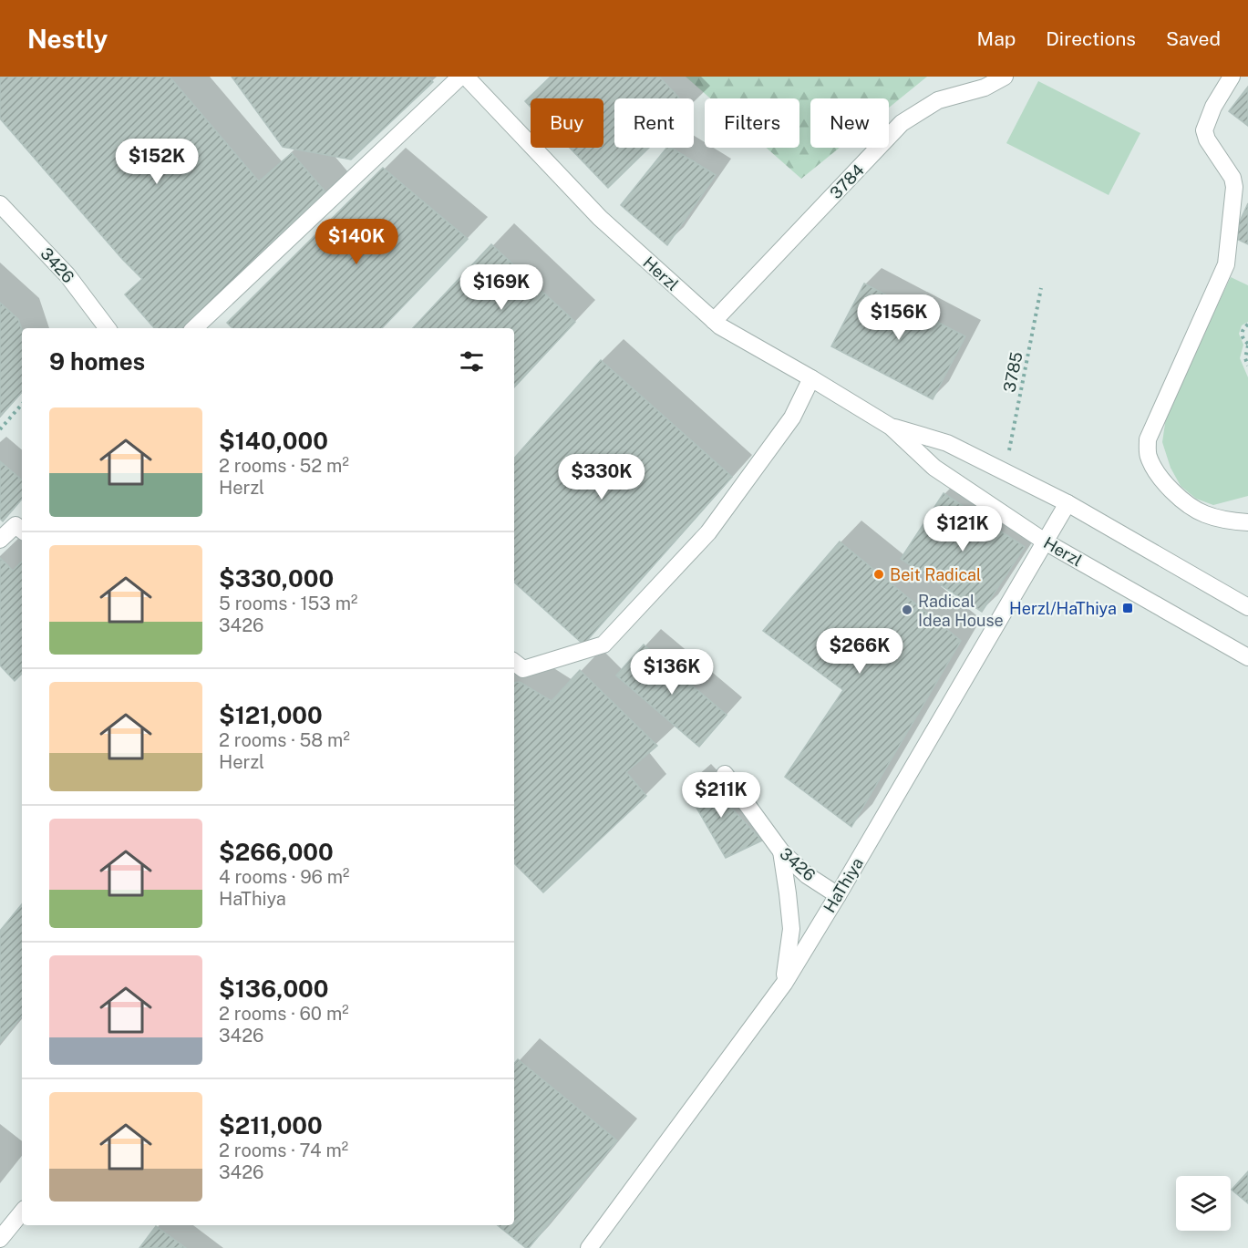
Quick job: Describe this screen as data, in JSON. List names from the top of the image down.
{
  "streets": {
    "street": [
      "3784",
      "3426",
      "Herzl",
      "HaThiya"
    ],
    "path": ["3785"]
  },
  "crossings": [
    ["3784", "Herzl"],
    ["3426", "HaThiya"],
    ["Herzl", "HaThiya"]
  ],
  "places": {
    "other": ["Beit Radical", "Radical Idea House"],
    "transit": ["Herzl/HaThiya"]
  },
  "page": {
    "header": "Nestly",
    "nav": ["Map", "Directions", "Saved"],
    "chip": [
      "Buy",
      "Rent",
      "Filters",
      "New"
    ],
    "price": [
      "$152K",
      "$140K",
      "$169K",
      "$156K",
      "$330K",
      "$121K",
      "$266K",
      "$136K",
      "$211K"
    ],
    "heading": "9 homes",
    "list": [
      {
        "name": "$140,000",
        "note": "2 rooms · 52 m² · Herzl"
      },
      {
        "name": "$330,000",
        "note": "5 rooms · 153 m² · 3426"
      },
      {
        "name": "$121,000",
        "note": "2 rooms · 58 m² · Herzl"
      },
      {
        "name": "$266,000",
        "note": "4 rooms · 96 m² · HaThiya"
      },
      {
        "name": "$136,000",
        "note": "2 rooms · 60 m² · 3426"
      },
      {
        "name": "$211,000",
        "note": "2 rooms · 74 m² · 3426"
      }
    ]
  }
}
